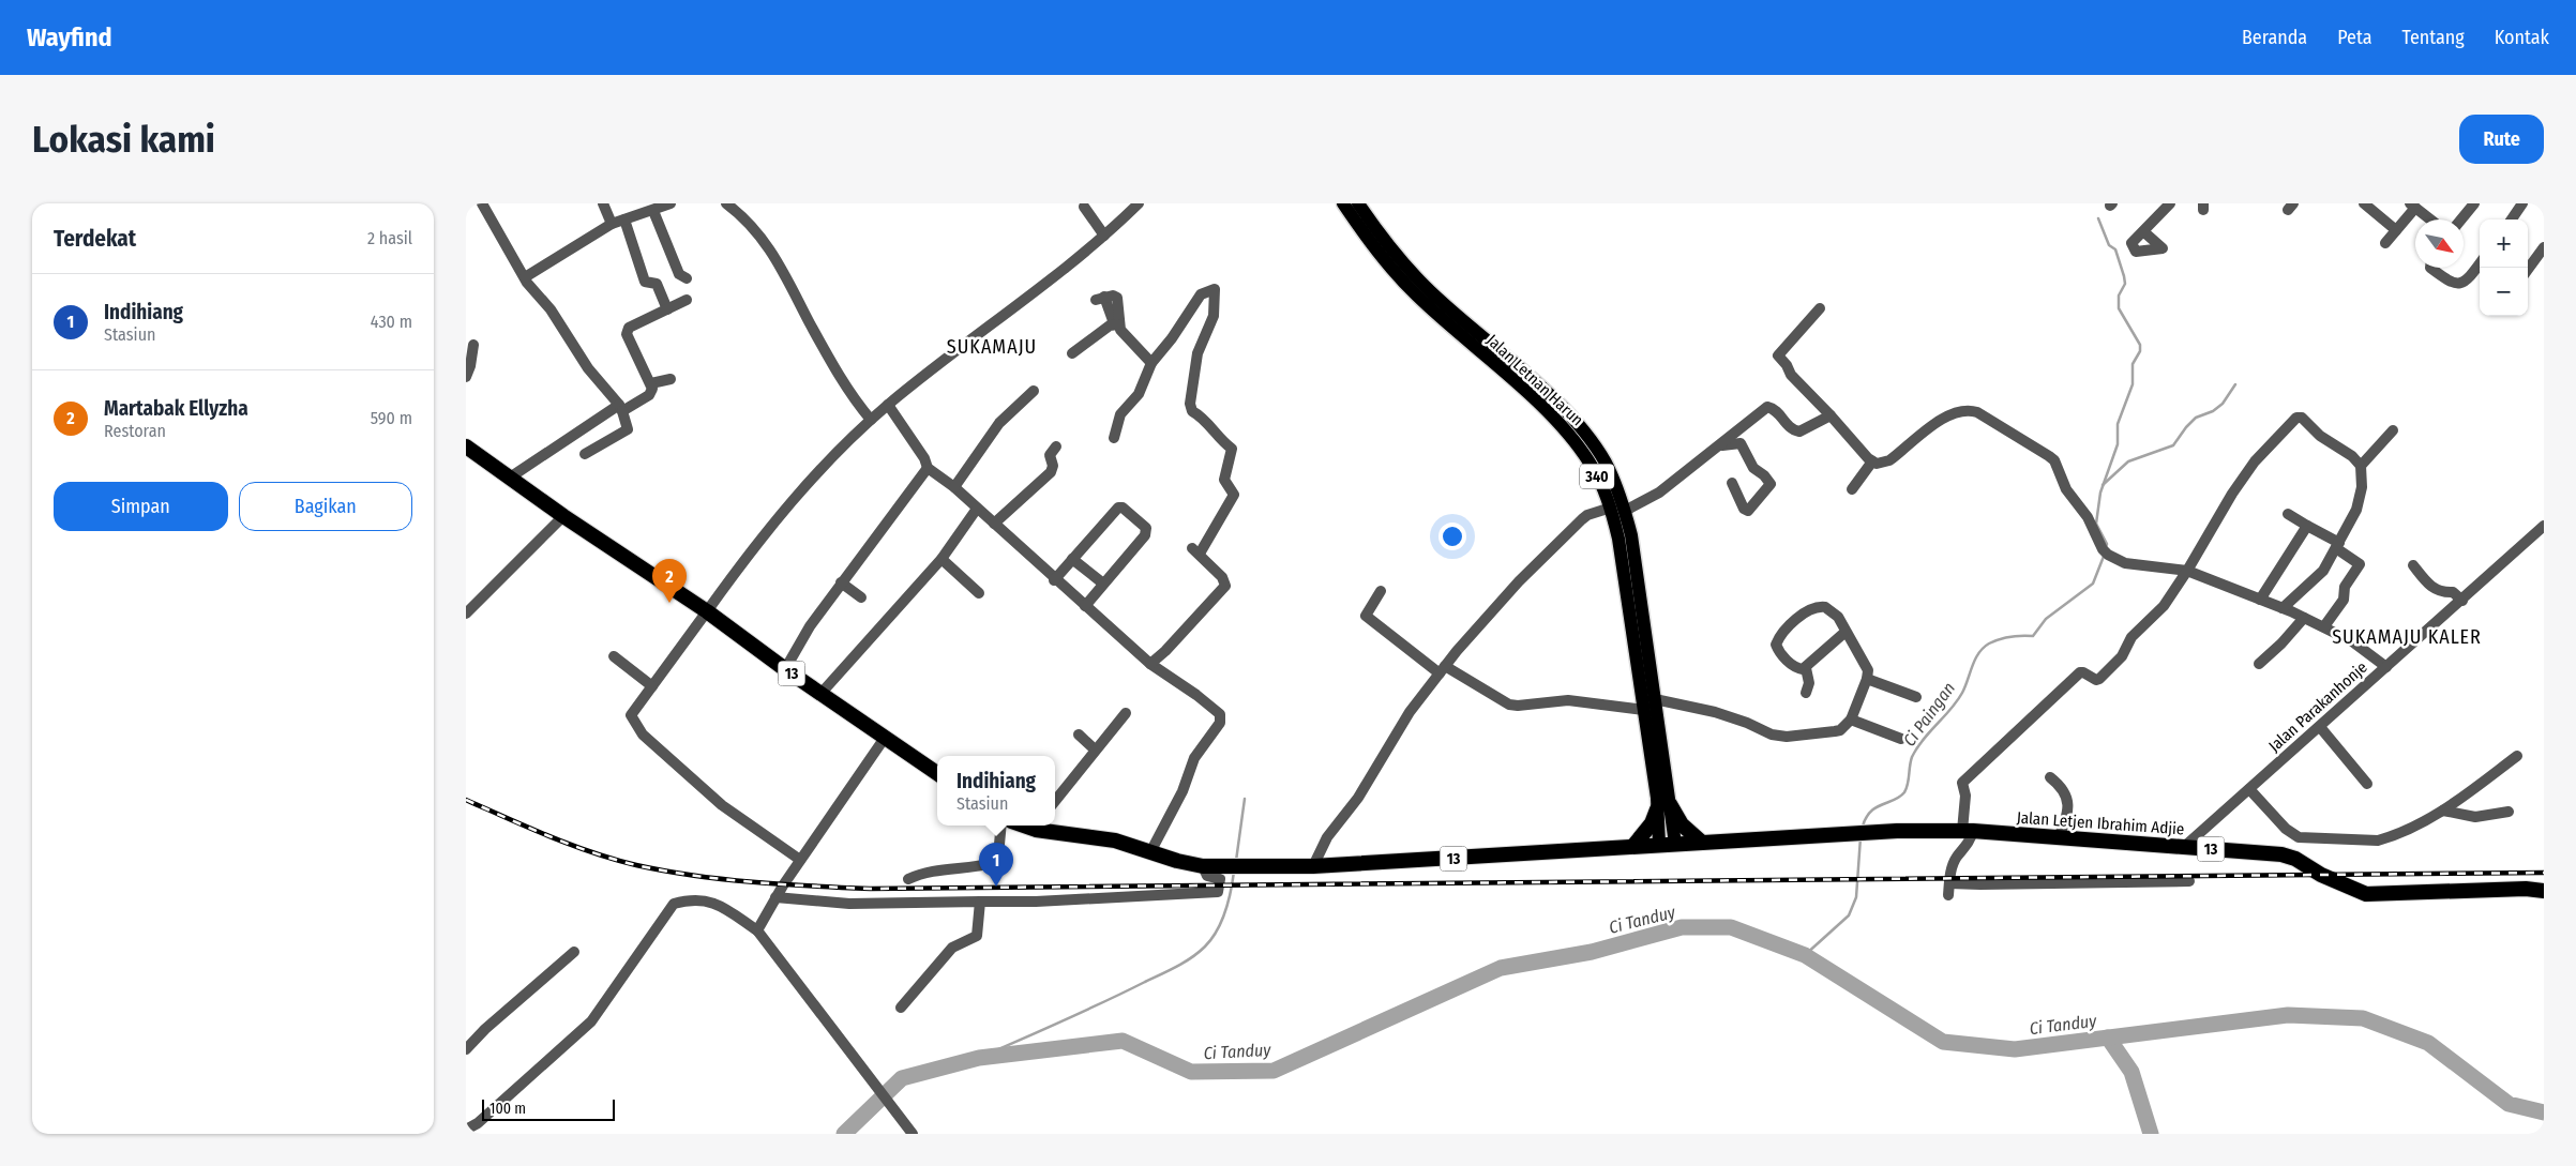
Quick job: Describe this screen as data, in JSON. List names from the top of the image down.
{
  "streets": {
    "highway": ["13", "Jalan Letjen Ibrahim Adjie"],
    "main road": ["Jalan Letnan Harun", "340"],
    "street": ["Jalan Parakanhonje"]
  },
  "crossings": [
    ["Jalan Letnan Harun", "13"],
    ["13", "Jalan Letjen Ibrahim Adjie"],
    ["Jalan Parakanhonje", "Jalan Letjen Ibrahim Adjie"]
  ],
  "districts": ["SUKAMAJU", "SUKAMAJU KALER"],
  "water": ["Ci Paingan", "Ci Tanduy"],
  "scale_bar": "100 m",
  "north": "bottom right",
  "page": {
    "header": "Wayfind",
    "nav": [
      "Beranda",
      "Peta",
      "Tentang",
      "Kontak"
    ],
    "buttons": [
      "Rute",
      ["Simpan", "Bagikan"]
    ],
    "title": "Lokasi kami",
    "heading": ["Terdekat", "2 hasil"],
    "map_buttons": ["+", "−"],
    "list": [
      {
        "mark": "1",
        "name": "Indihiang",
        "note": "Stasiun",
        "value": "430 m"
      },
      {
        "mark": "2",
        "name": "Martabak Ellyzha",
        "note": "Restoran",
        "value": "590 m"
      }
    ],
    "pins": ["2", "1"],
    "popup": ["Indihiang", "Stasiun"],
    "scale": "100 m"
  }
}
